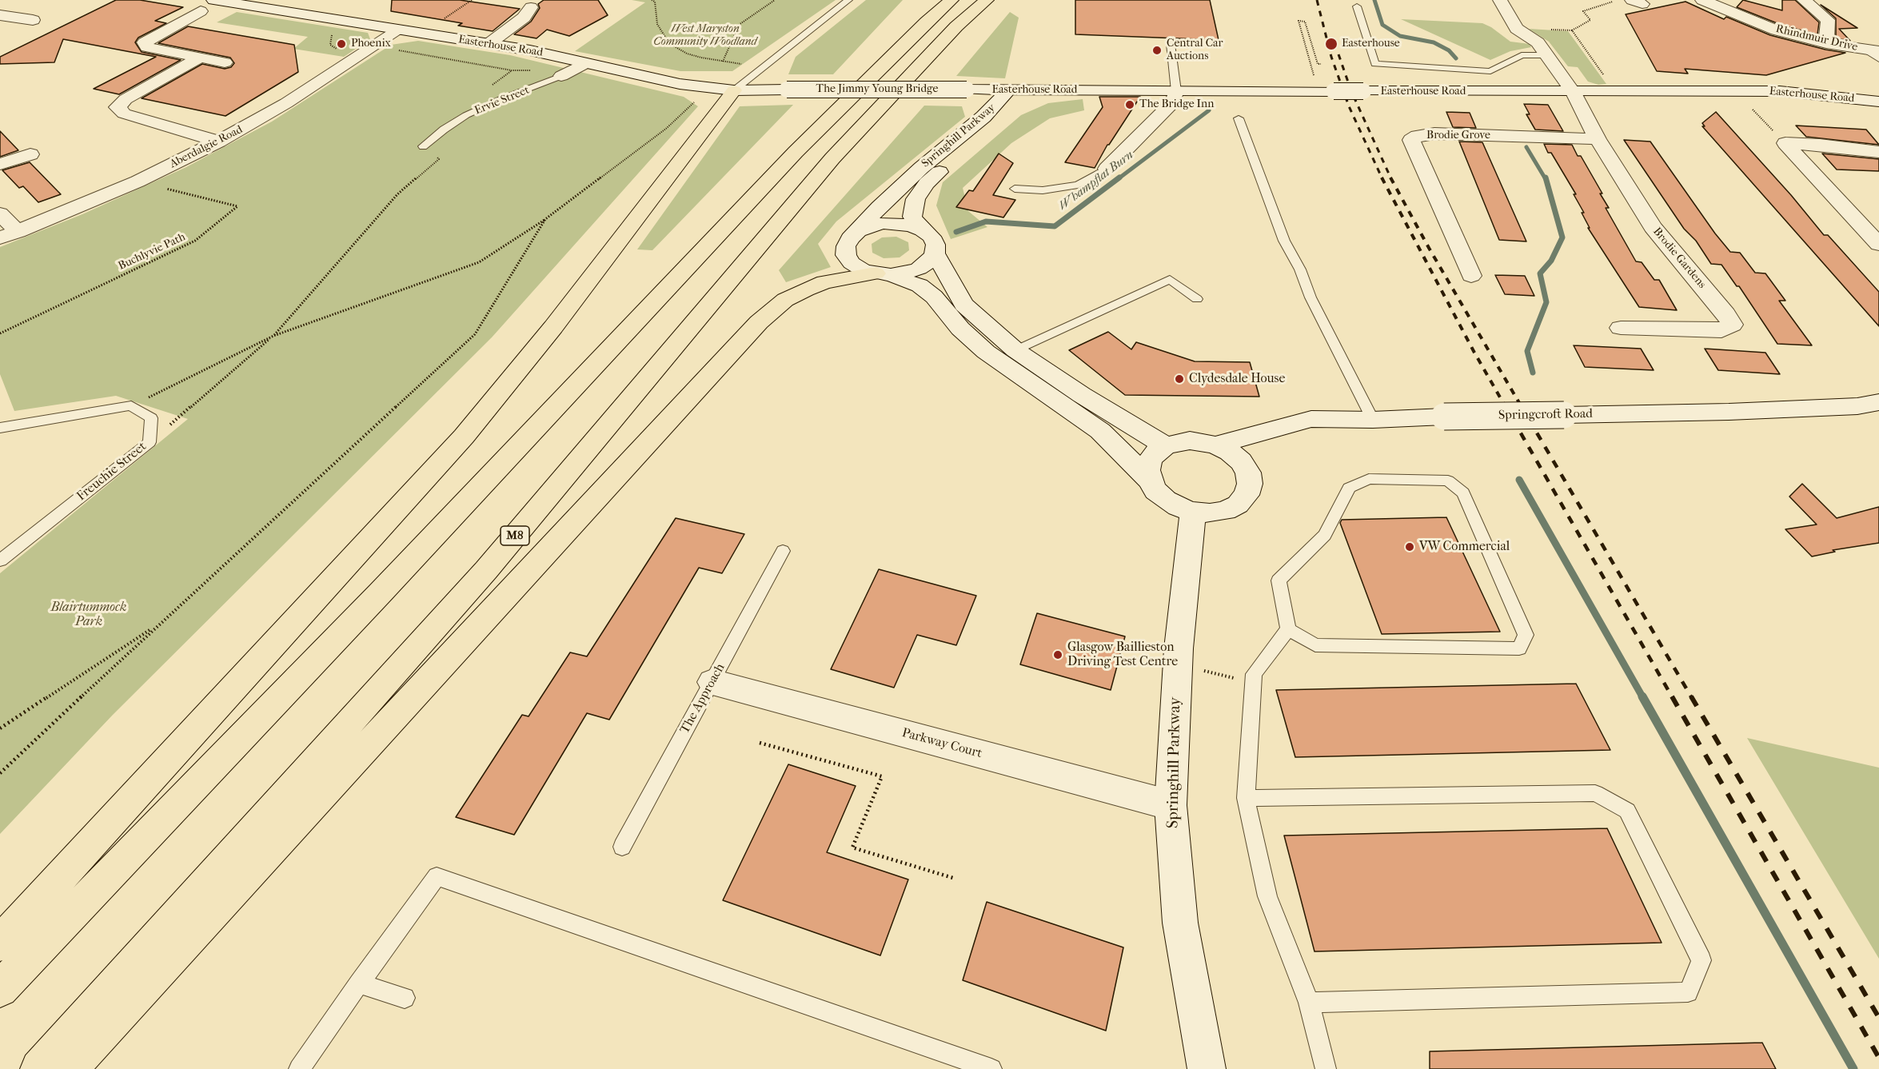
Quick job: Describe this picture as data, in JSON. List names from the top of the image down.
{
  "streets": {
    "highway": ["M8"],
    "street": [
      "Rhindmuir Drive",
      "Easterhouse Road",
      "The Jimmy Young Bridge",
      "Springhill Parkway",
      "Brodie Grove",
      "Aberdalgie Road",
      "Brodie Gardens",
      "Springcroft Road",
      "Parkway Court"
    ],
    "lane": ["Ervie Street", "Freuchie Street", "The Approach"],
    "path": ["Buchlyvie Path"]
  },
  "crossings": [
    ["Easterhouse Road", "The Jimmy Young Bridge"],
    ["Easterhouse Road", "Ervie Street"],
    ["Easterhouse Road", "Springhill Parkway"],
    ["Easterhouse Road", "Aberdalgie Road"],
    ["Easterhouse Road", "Brodie Gardens"],
    ["Springhill Parkway", "Springcroft Road"],
    ["Springhill Parkway", "M8"],
    ["Springhill Parkway", "Parkway Court"],
    ["Brodie Grove", "Brodie Gardens"],
    ["Aberdalgie Road", "Buchlyvie Path"],
    ["The Approach", "Parkway Court"]
  ],
  "water": ["Whampflat Burn"],
  "parks": ["West Maryston Community Woodland", "Blairtummock Park"],
  "places": [
    "Phoenix",
    "Easterhouse",
    "Central Car Auctions",
    "The Bridge Inn",
    "Clydesdale House",
    "VW Commercial",
    "Glasgow Baillieston Driving Test Centre"
  ]
}
